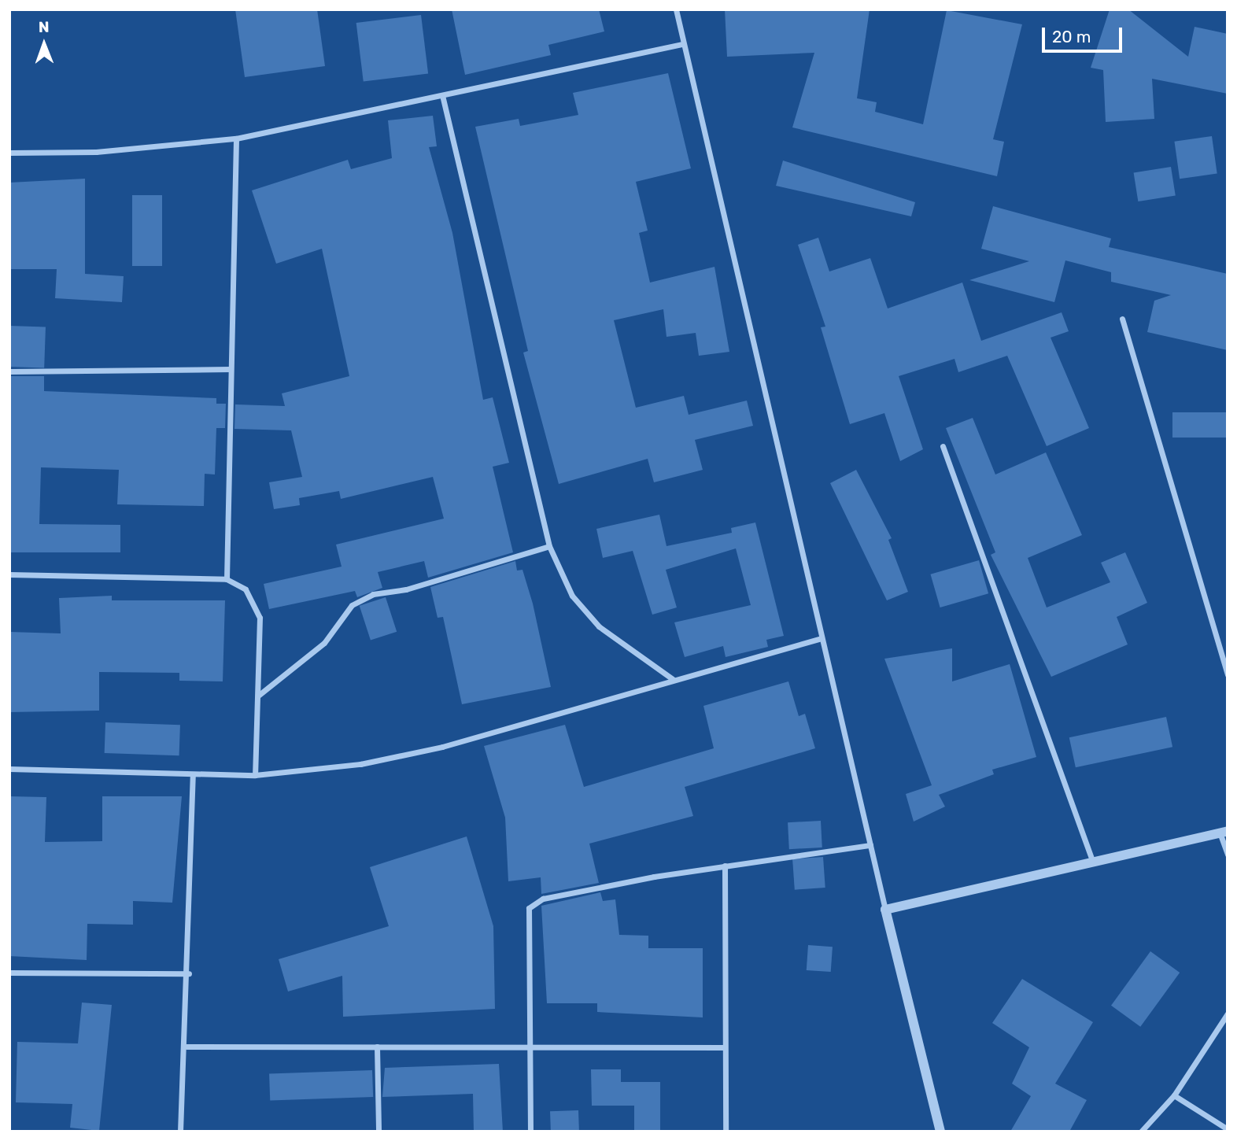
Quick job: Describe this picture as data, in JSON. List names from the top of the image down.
{
  "scale_bar": "20 m",
  "north": "top"
}
